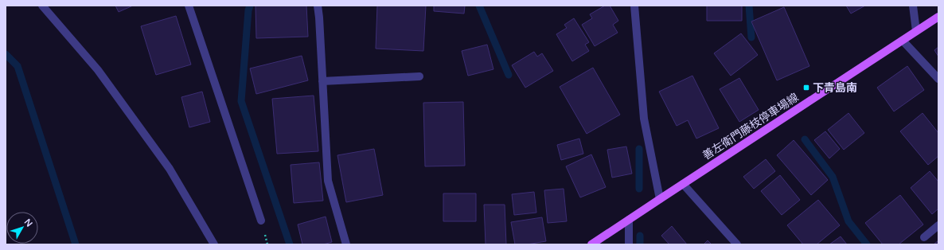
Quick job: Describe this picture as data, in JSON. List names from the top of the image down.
{
  "streets": {
    "main road": ["善左衛門藤枝停車場線"]
  },
  "places": {
    "transit": ["下青島南"]
  },
  "north": "top right"
}
